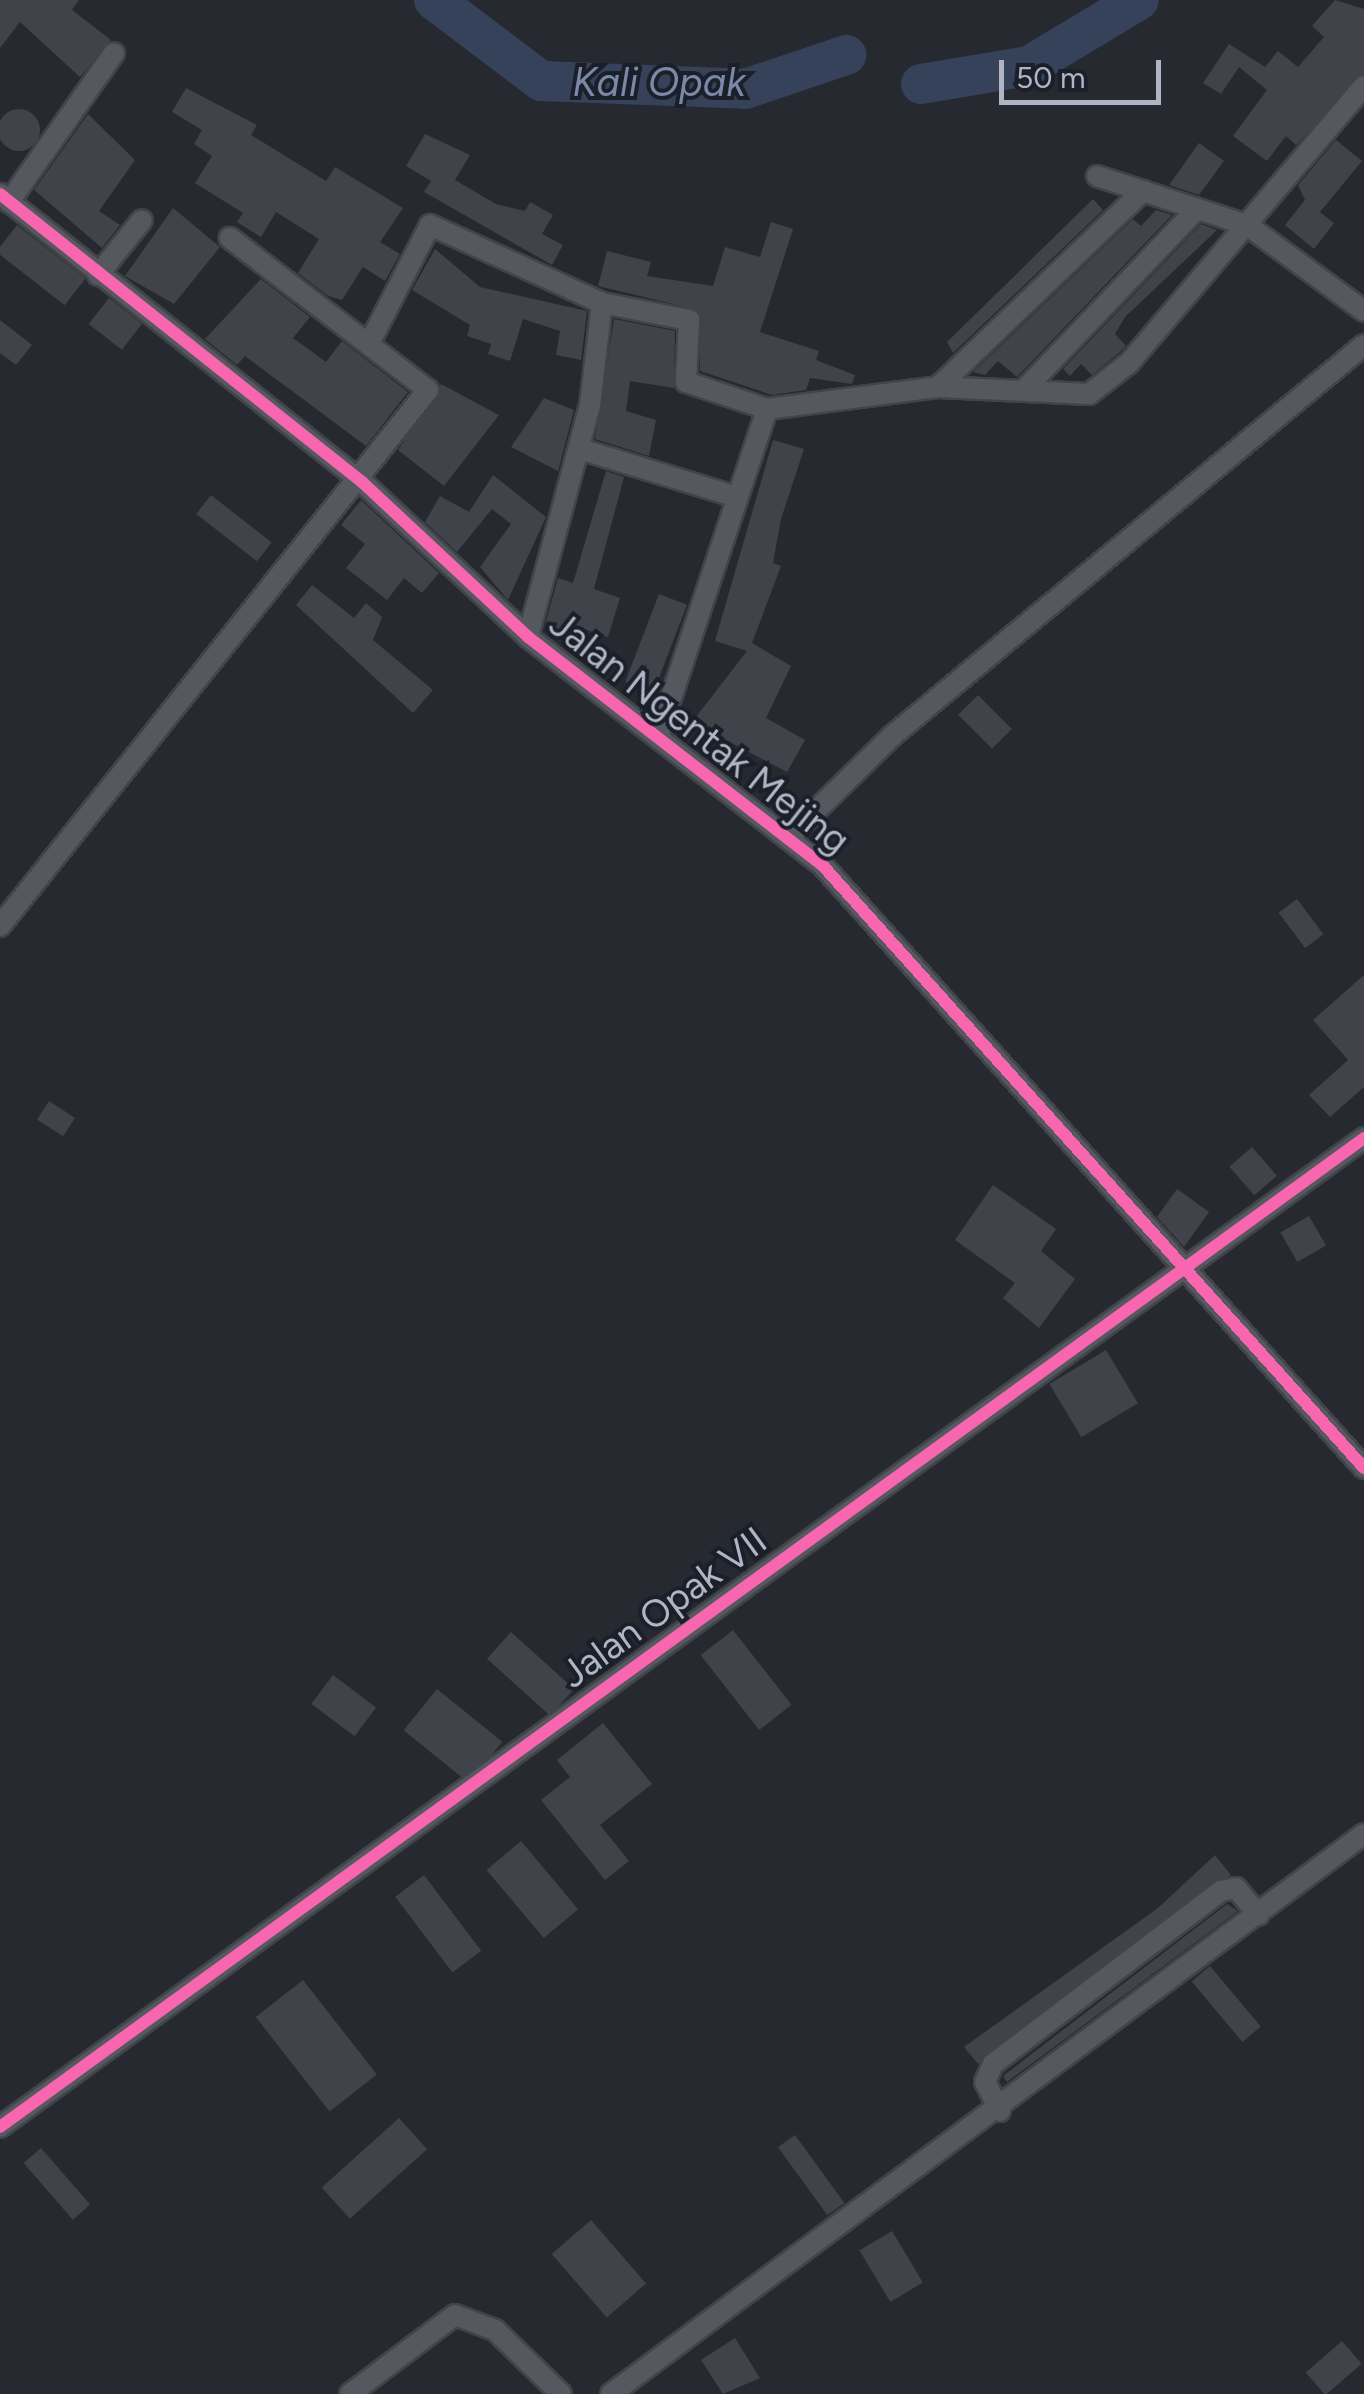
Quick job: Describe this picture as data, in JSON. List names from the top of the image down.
{
  "streets": {
    "street": ["Jalan Ngentak Mejing", "Jalan Opak VII"]
  },
  "crossings": [
    ["Jalan Ngentak Mejing", "Jalan Opak VII"]
  ],
  "water": ["Kali Opak"],
  "scale_bar": "50 m"
}
